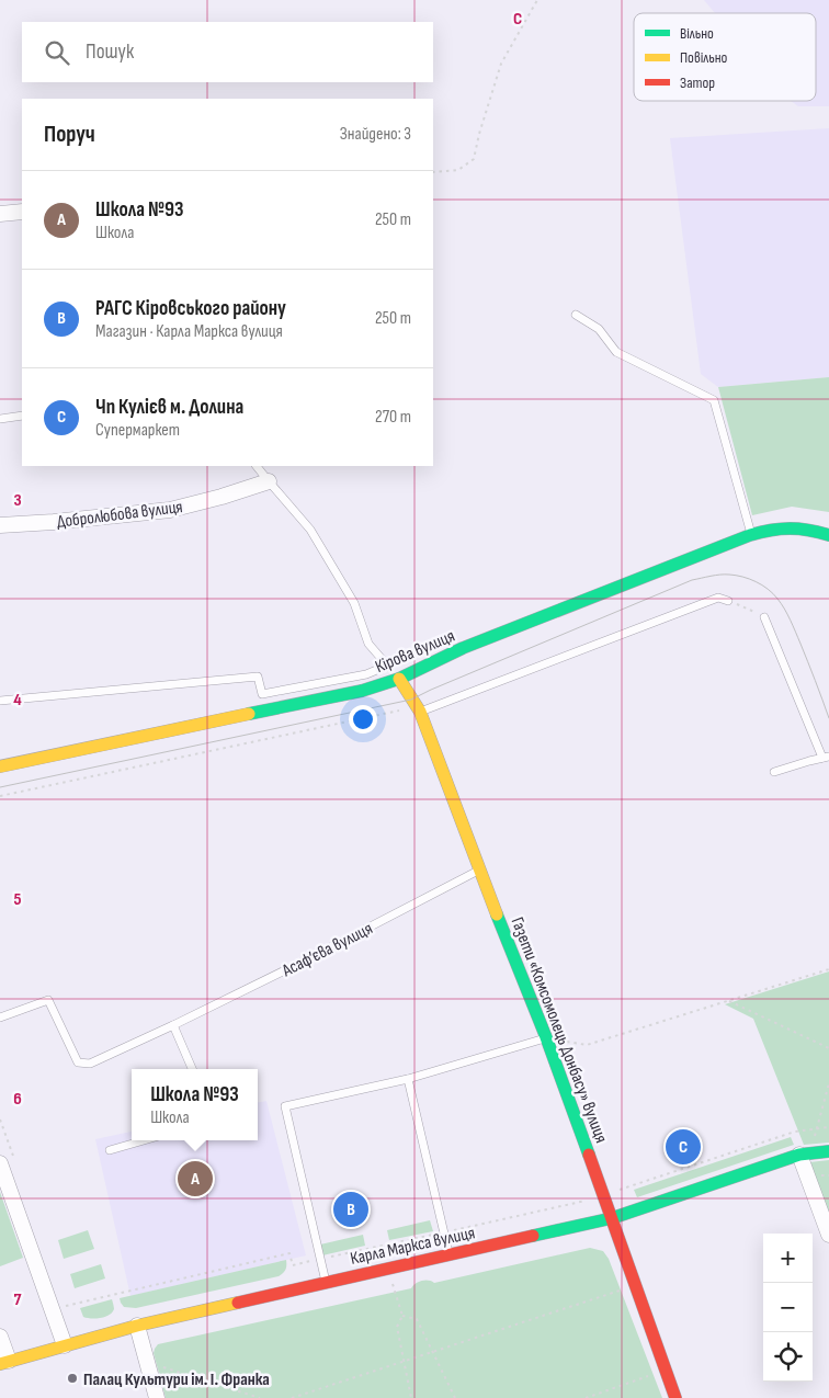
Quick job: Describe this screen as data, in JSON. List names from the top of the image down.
{
  "streets": {
    "street": [
      "Добролюбова вулиця",
      "Кірова вулиця",
      "Газети «Комсомолець Донбасу» вулиця",
      "Карла Маркса вулиця"
    ],
    "lane": ["Асаф’єва вулиця"]
  },
  "crossings": [
    ["Кірова вулиця", "Газети «Комсомолець Донбасу» вулиця"],
    ["Асаф’єва вулиця", "Газети «Комсомолець Донбасу» вулиця"],
    ["Газети «Комсомолець Донбасу» вулиця", "Карла Маркса вулиця"]
  ],
  "places": ["Палац Культури ім. І. Франка"],
  "legend": ["Вільно", "Повільно", "Затор"],
  "page": {
    "search": "Пошук",
    "heading": ["Поруч", "Знайдено: 3"],
    "list": [
      {
        "mark": "A",
        "name": "Школа №93",
        "note": "Школа",
        "value": "250 m"
      },
      {
        "mark": "B",
        "name": "РАГС Кіровського району",
        "note": "Магазин · Карла Маркса вулиця",
        "value": "250 m"
      },
      {
        "mark": "C",
        "name": "Чп Кулієв м. Долина",
        "note": "Супермаркет",
        "value": "270 m"
      }
    ],
    "popup": ["Школа №93", "Школа"],
    "pins": ["C", "A", "B"],
    "map_buttons": ["+", "−"]
  },
  "grid": {
    "columns": ["C"],
    "rows": [
      "3",
      "4",
      "5",
      "6",
      "7"
    ]
  }
}
